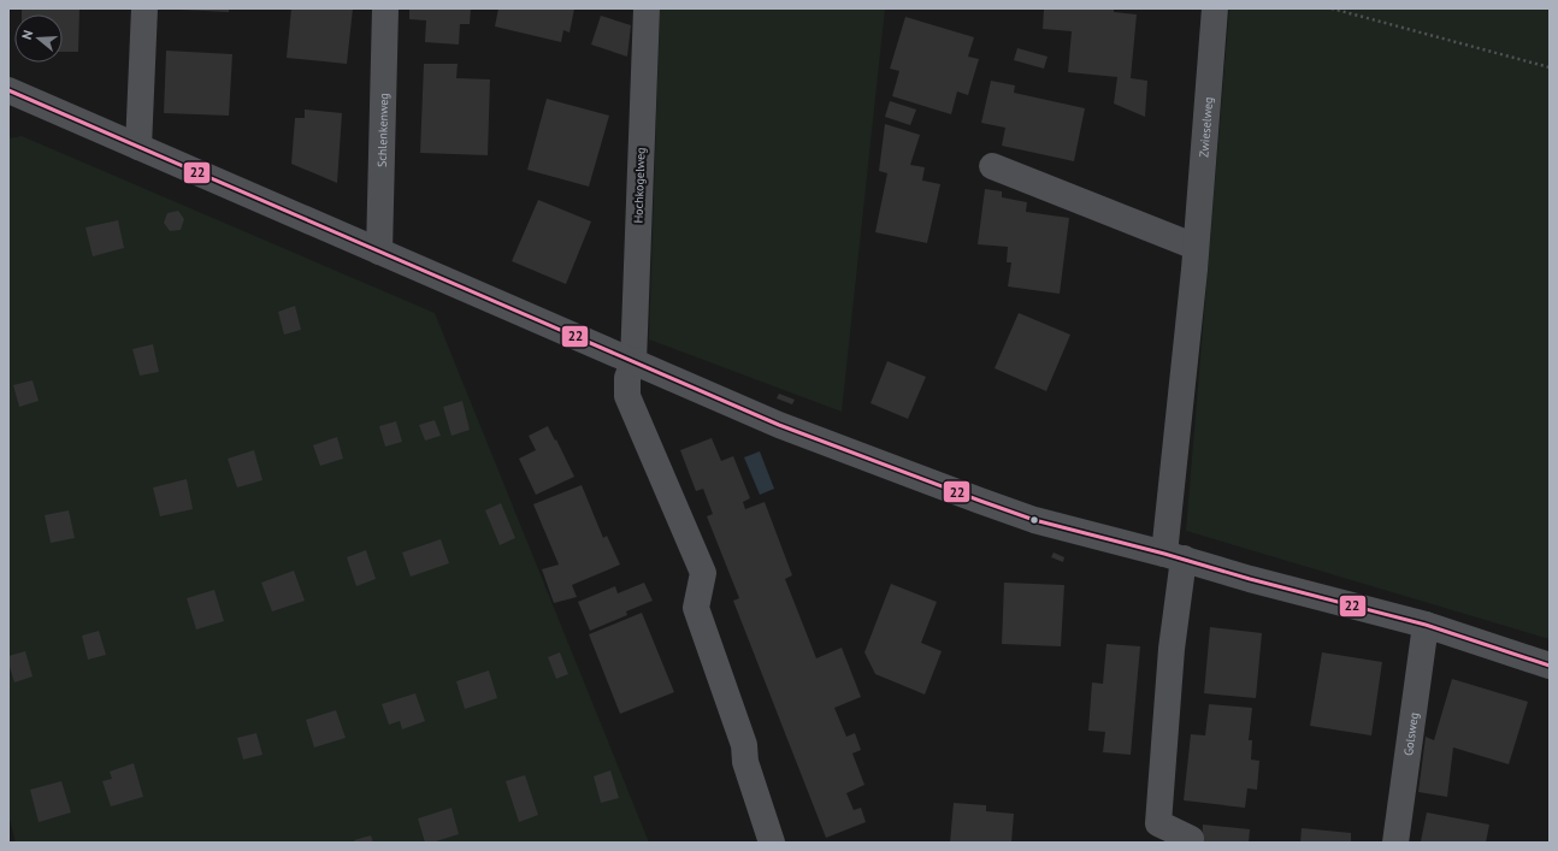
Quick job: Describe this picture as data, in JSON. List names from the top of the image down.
{
  "streets": {
    "street": [
      "Zwieselweg",
      "Schlenkenweg",
      "Hochkogelweg",
      "Golsweg"
    ]
  },
  "lines": ["transit line 22"],
  "north": "left"
}
